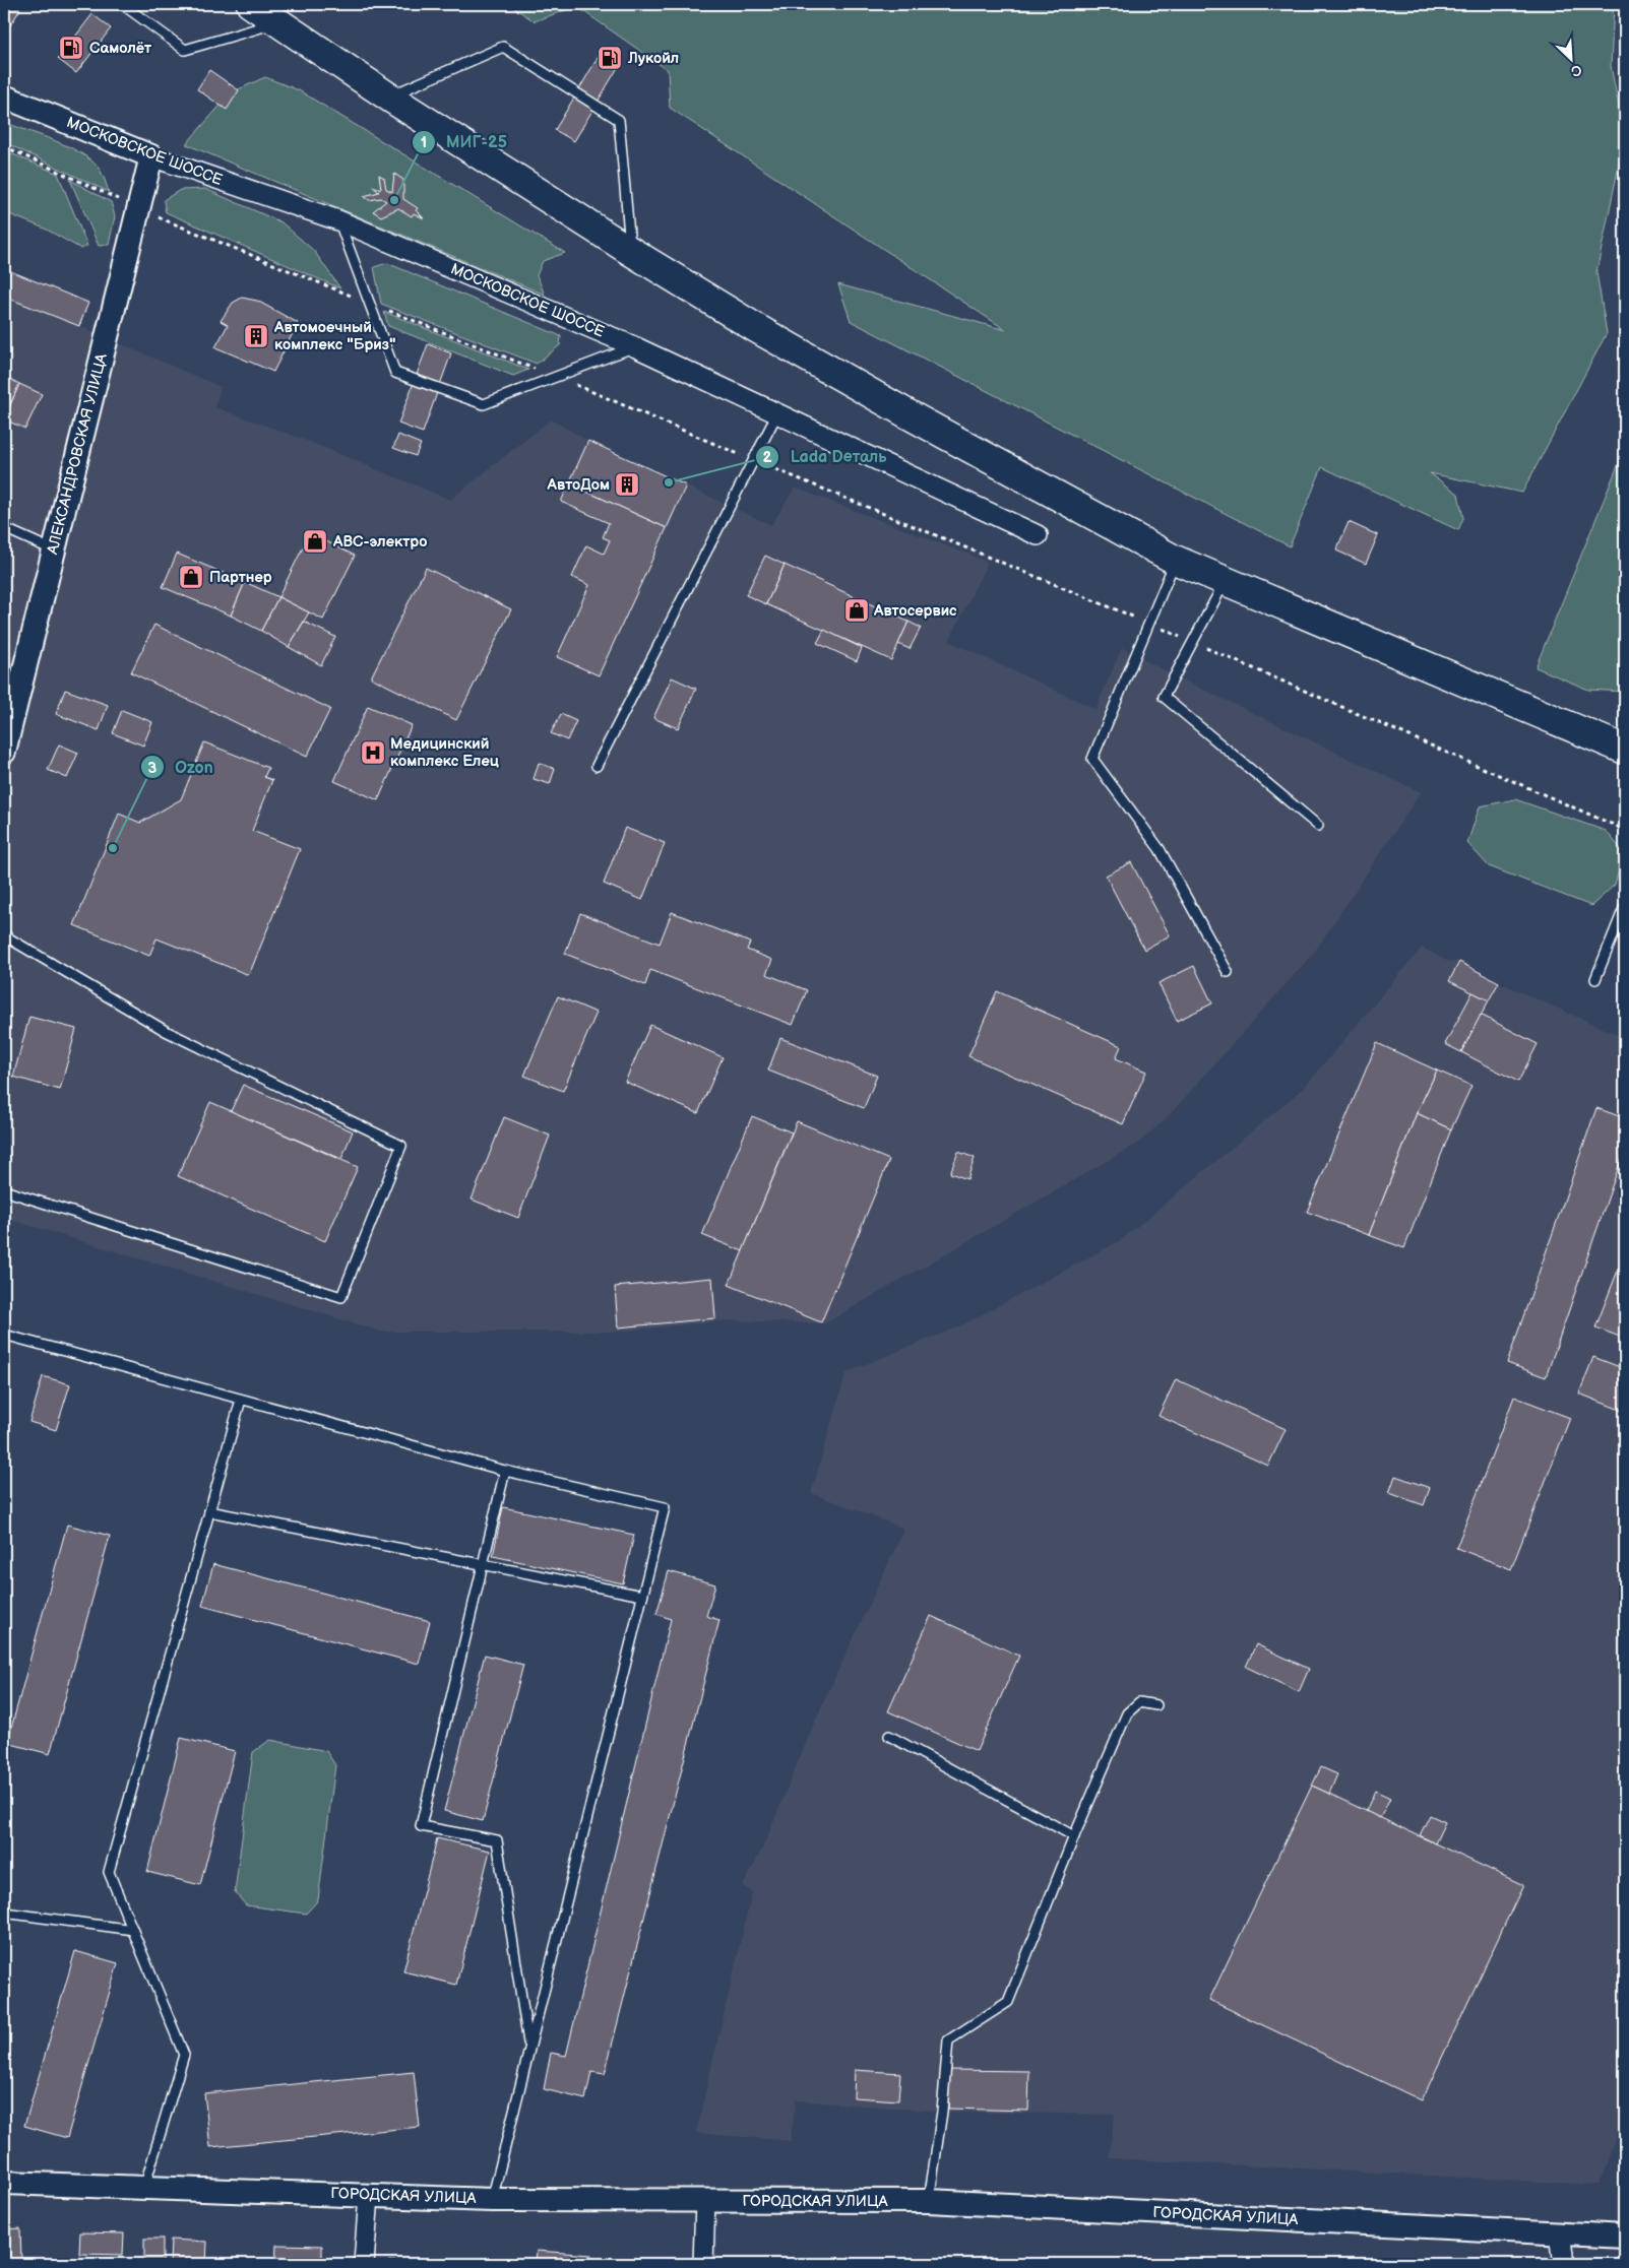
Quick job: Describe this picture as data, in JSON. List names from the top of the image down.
{
  "streets": {
    "street": ["МОСКОВСКОЕ ШОССЕ", "АЛЕКСАНДРОВСКАЯ УЛИЦА", "ГОРОДСКАЯ УЛИЦА"]
  },
  "crossings": [
    ["МОСКОВСКОЕ ШОССЕ", "АЛЕКСАНДРОВСКАЯ УЛИЦА"]
  ],
  "places": {
    "fuel station": ["Самолёт", "Лукойл"],
    "other": ["МИГ-25", "Lada Dеталь", "Ozon"],
    "building": ["Автомоечный комплекс \"Бриз\"", "АвтоДом"],
    "shop": ["АВС-электро", "Партнер", "Автосервис"],
    "hospital": ["Медицинский комплекс Елец"]
  },
  "north": "bottom right"
}
